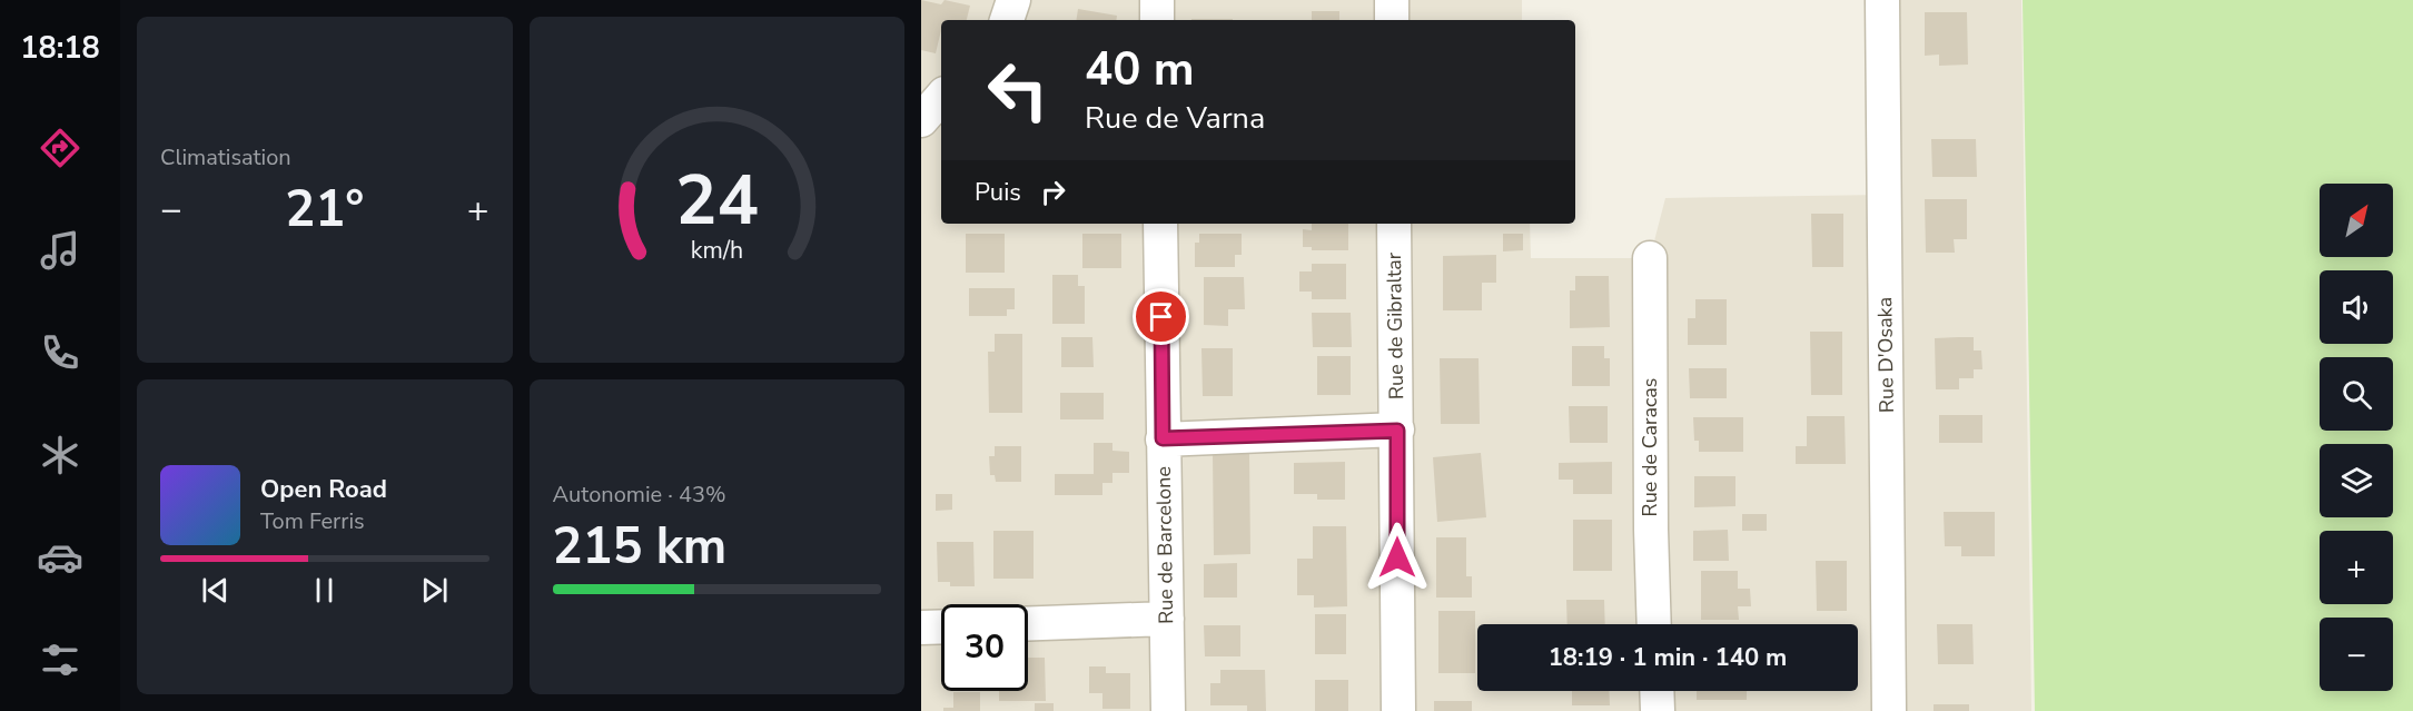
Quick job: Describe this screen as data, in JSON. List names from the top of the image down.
{
  "streets": {
    "street": [
      "Rue de Gibraltar",
      "Rue D'Osaka",
      "Rue de Caracas",
      "Rue de Barcelone"
    ]
  },
  "north": "top right",
  "page": {
    "tabs": "18:18",
    "tile": [
      "Climatisation",
      ["Autonomie · 43%", "215 km"]
    ],
    "turn": ["40 m", "Rue de Varna"],
    "then": "Puis",
    "heat": ["−", "21°", "+"],
    "map_buttons": ["+", "−"],
    "song": ["Open Road", "Tom Ferris"],
    "limit": "30",
    "trip": "18:19 · 1 min · 140 m",
    "gauge": ["24", "km/h"]
  }
}
